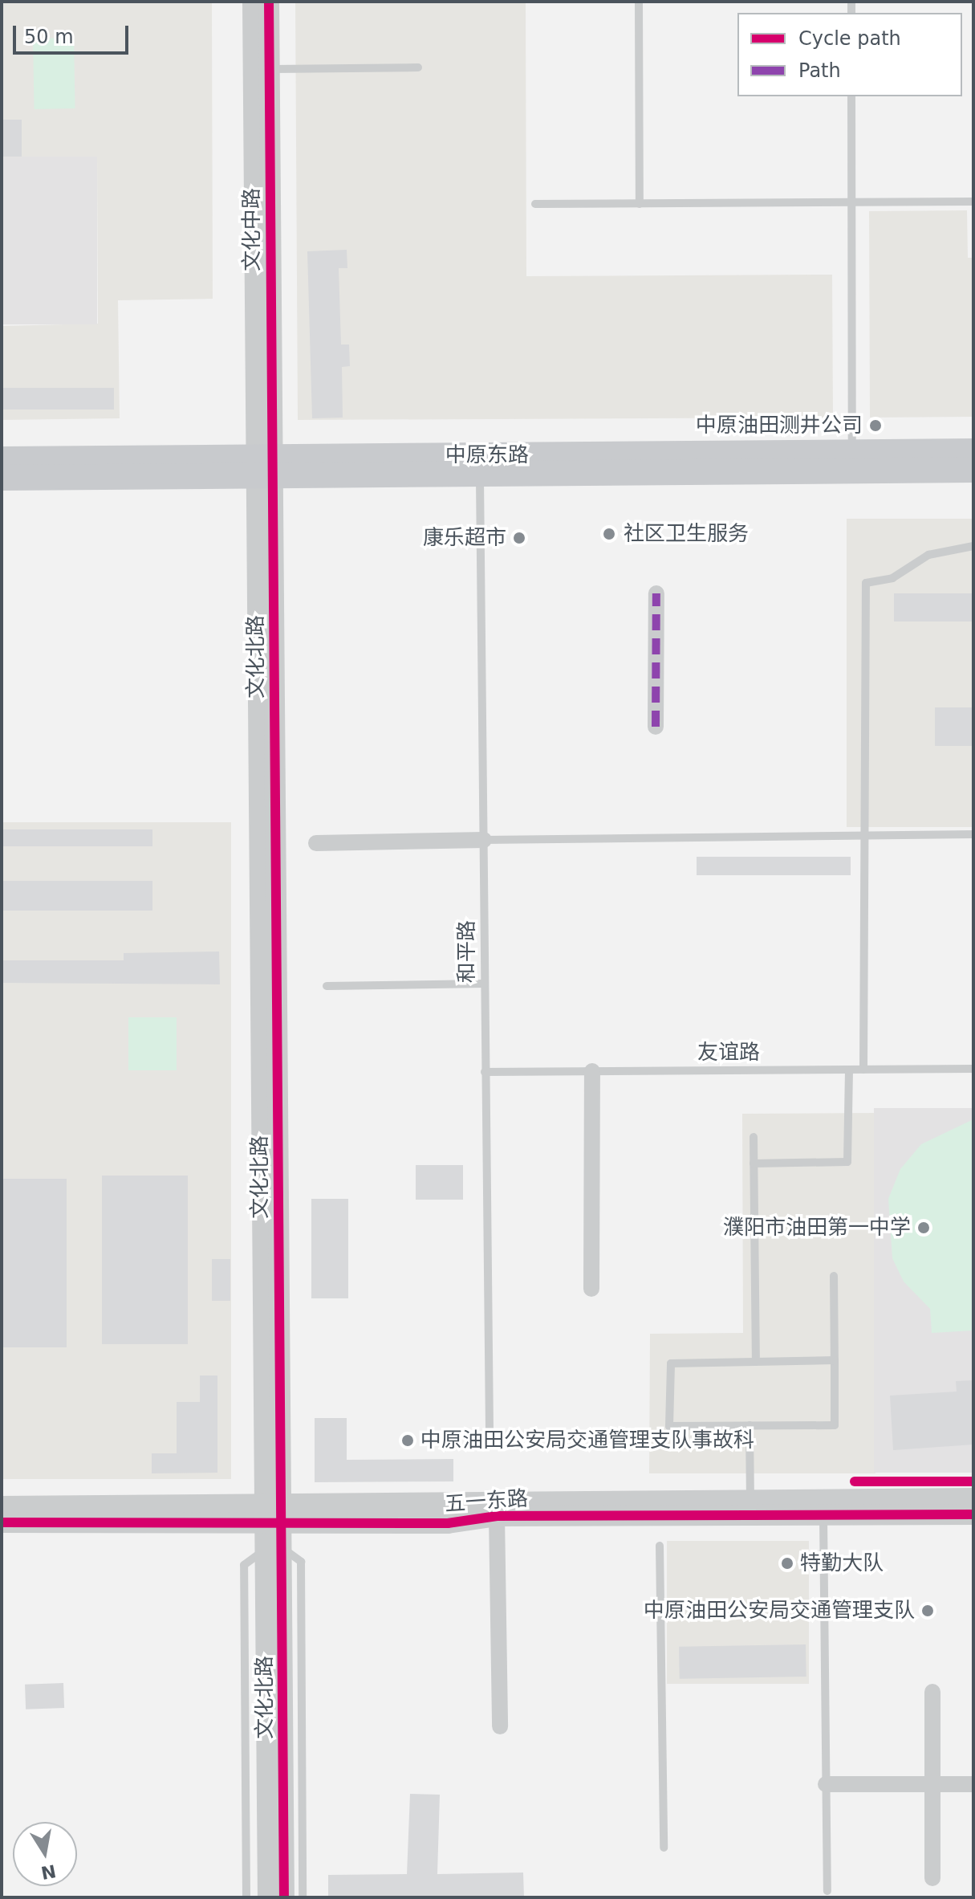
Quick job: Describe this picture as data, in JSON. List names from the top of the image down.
{
  "streets": {
    "main road": ["中原东路"],
    "street": ["文化中路", "文化北路", "五一东路"],
    "lane": ["和平路", "友谊路"]
  },
  "crossings": [
    ["文化中路", "中原东路"],
    ["文化中路", "文化北路"],
    ["中原东路", "文化北路"],
    ["中原东路", "和平路"],
    ["文化北路", "五一东路"],
    ["和平路", "友谊路"]
  ],
  "places": [
    "中原油田测井公司",
    "社区卫生服务",
    "康乐超市",
    "濮阳市油田第一中学",
    "中原油田公安局交通管理支队事故科",
    "特勤大队",
    "中原油田公安局交通管理支队"
  ],
  "legend": ["Cycle path", "Path"],
  "scale_bar": "50 m",
  "north": "bottom"
}
